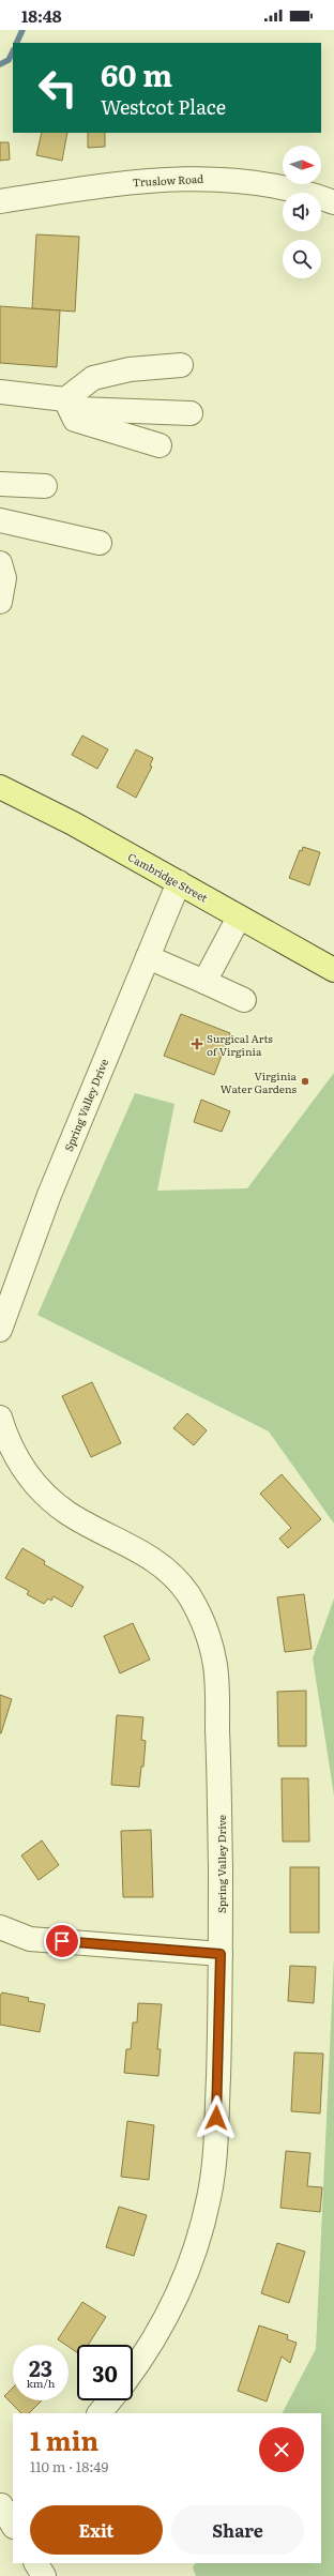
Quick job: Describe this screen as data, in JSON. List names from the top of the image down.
{
  "streets": {
    "main road": ["Cambridge Street"],
    "street": ["Truslow Road", "Spring Valley Drive"]
  },
  "crossings": [
    ["Cambridge Street", "Spring Valley Drive"]
  ],
  "places": {
    "health": ["Surgical Arts of Virginia"],
    "other": ["Virginia Water Gardens"]
  },
  "north": "right",
  "page": {
    "status": "18:48",
    "turn": ["60 m", "Westcot Place"],
    "speed": "23 km/h",
    "limit": "30",
    "heading": ["1 min", "110 m · 18:49"],
    "buttons": ["Exit", "Share"]
  }
}
